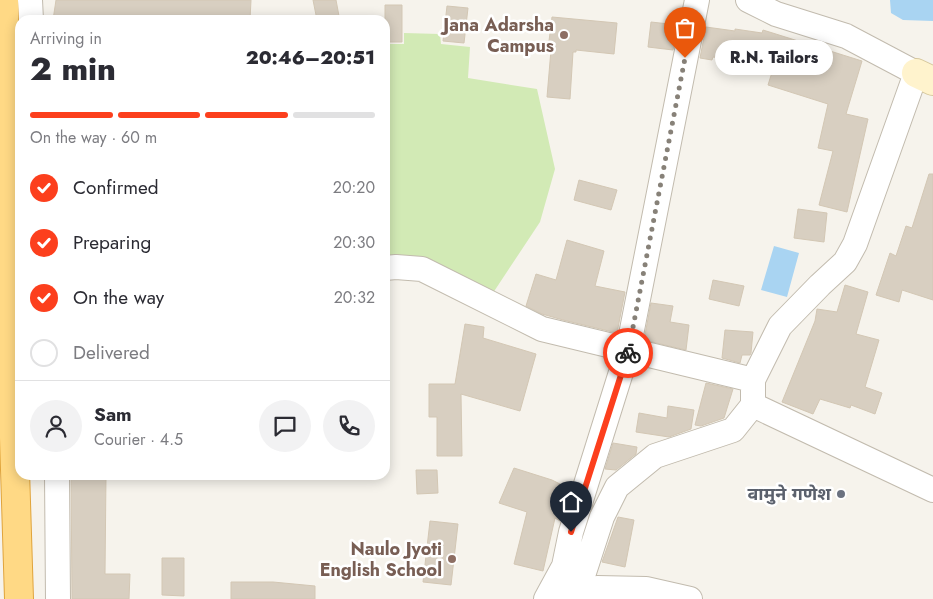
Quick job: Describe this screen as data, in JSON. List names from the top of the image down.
{
  "places": [
    "Jana Adarsha Campus",
    "R.N. Tailors",
    "वामुने गणेश",
    "Naulo Jyoti English School"
  ],
  "page": {
    "heading": ["2 min", "Arriving in", "20:46–20:51"],
    "panel": ["Sam", "Courier · 4.5"],
    "bubble": "R.N. Tailors",
    "bar": "On the way · 60 m",
    "list": [
      ["Confirmed", "20:20"],
      ["Preparing", "20:30"],
      ["On the way", "20:32"],
      "Delivered"
    ]
  }
}
